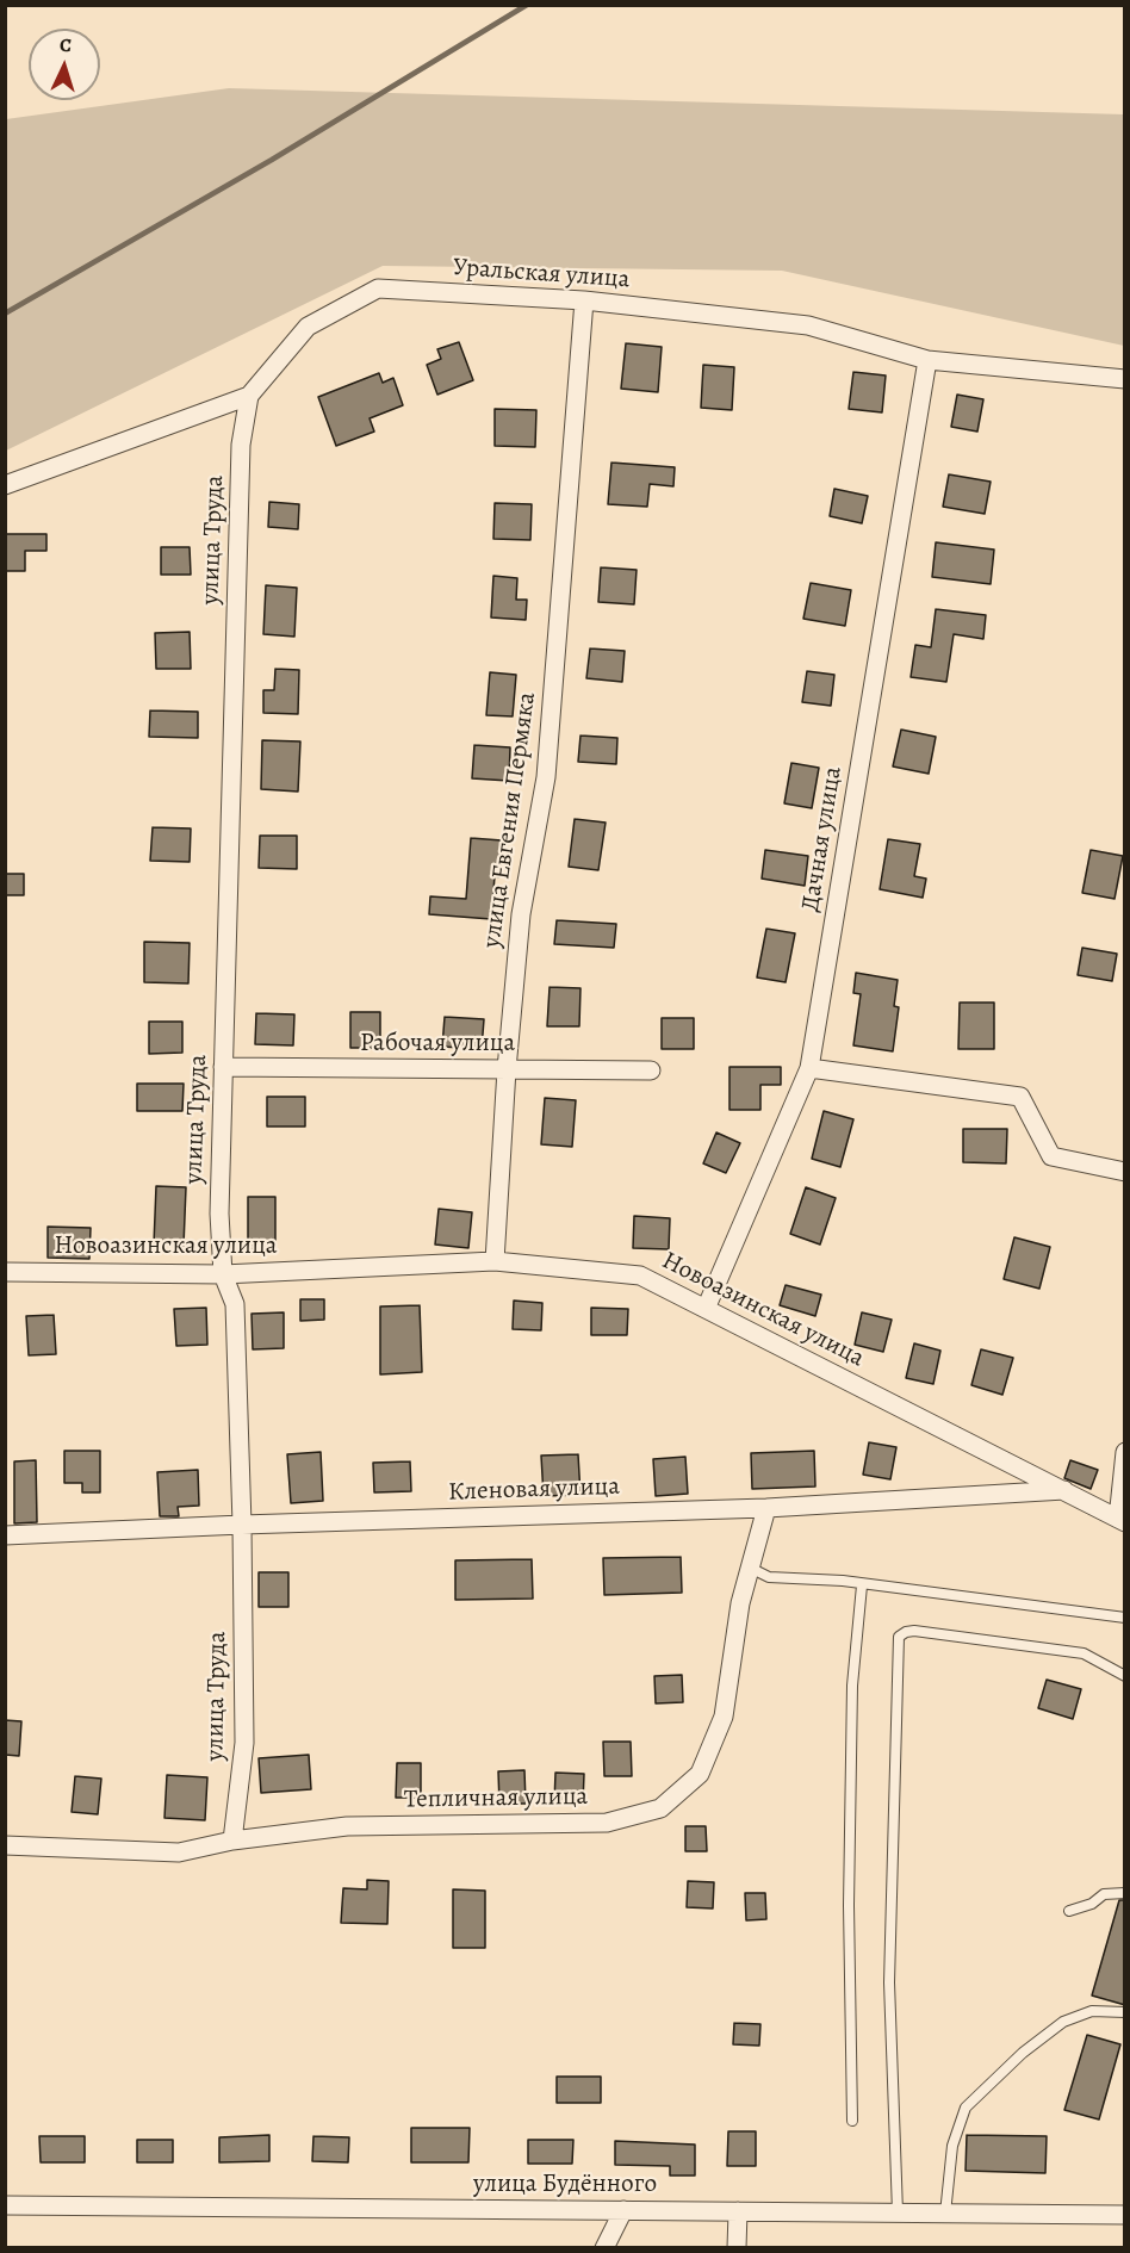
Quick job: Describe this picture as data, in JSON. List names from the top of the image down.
{
  "streets": {
    "street": [
      "Уральская улица",
      "улица Труда",
      "улица Евгения Пермяка",
      "Дачная улица",
      "Рабочая улица",
      "Новоазинская улица",
      "Кленовая улица",
      "Тепличная улица",
      "улица Будённого"
    ]
  },
  "crossings": [
    ["Уральская улица", "улица Труда"],
    ["Уральская улица", "улица Евгения Пермяка"],
    ["Уральская улица", "Дачная улица"],
    ["улица Труда", "Рабочая улица"],
    ["улица Труда", "Новоазинская улица"],
    ["улица Труда", "Кленовая улица"],
    ["улица Труда", "Тепличная улица"],
    ["улица Евгения Пермяка", "Рабочая улица"],
    ["улица Евгения Пермяка", "Новоазинская улица"],
    ["Дачная улица", "Новоазинская улица"],
    ["Новоазинская улица", "Кленовая улица"],
    ["Кленовая улица", "Тепличная улица"]
  ],
  "north": "top"
}
